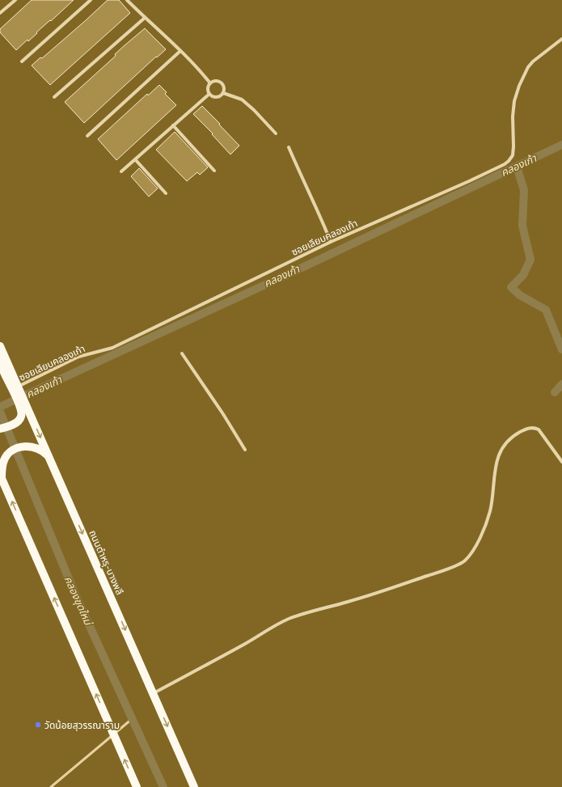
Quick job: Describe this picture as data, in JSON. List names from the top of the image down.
{
  "streets": {
    "main road": ["ถนนตำหรุ-บางพลี"],
    "street": ["ซอยเลียบคลองเก้า"]
  },
  "crossings": [
    ["ซอยเลียบคลองเก้า", "ถนนตำหรุ-บางพลี"]
  ],
  "water": ["คลองเก้า", "คลองขุดใหม่"],
  "places": ["วัดน้อยสุวรรณาราม"]
}
